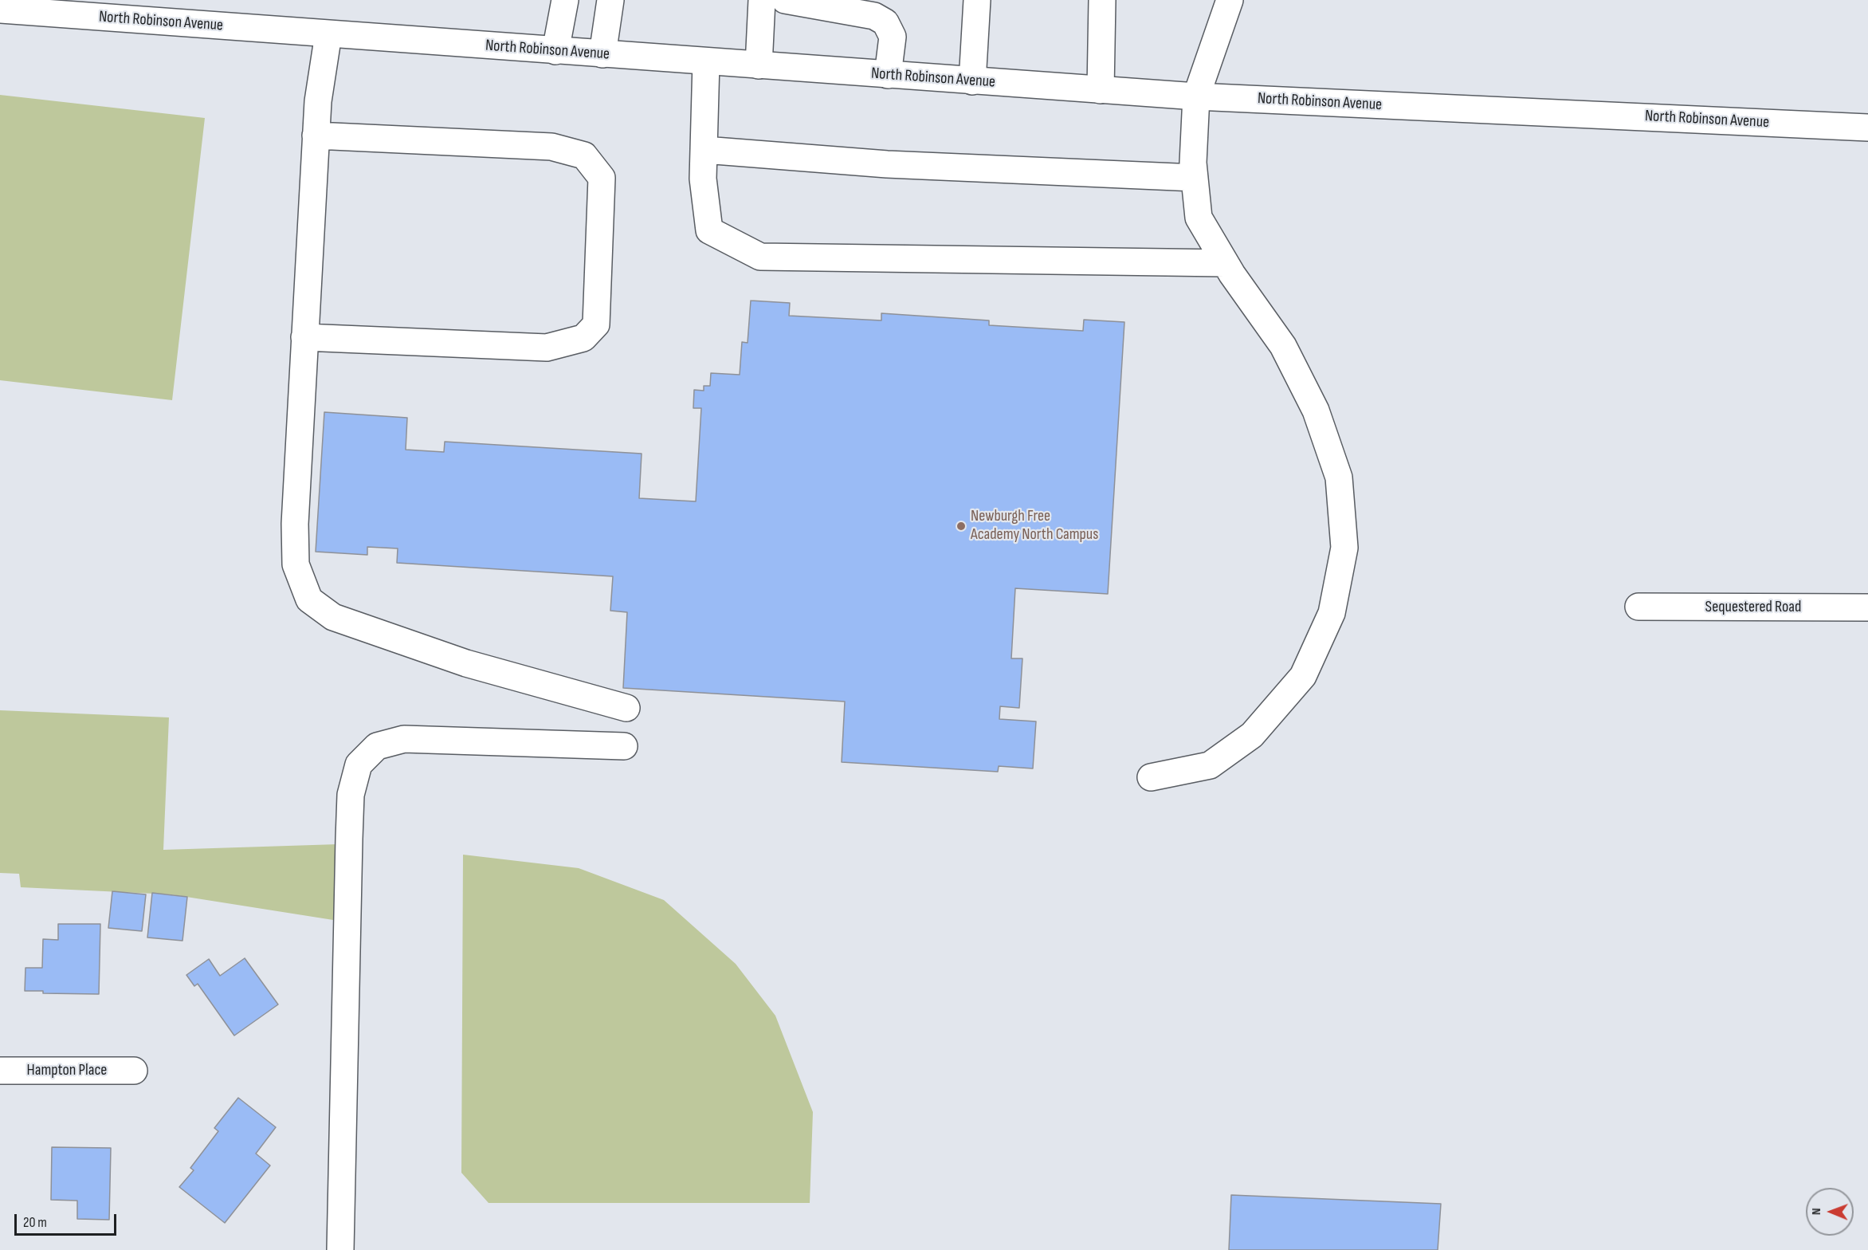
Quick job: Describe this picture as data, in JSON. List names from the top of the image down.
{
  "streets": {
    "main road": ["North Robinson Avenue", "Sequestered Road", "Hampton Place"]
  },
  "places": ["Newburgh Free Academy North Campus"],
  "scale_bar": "20 m",
  "north": "left"
}
